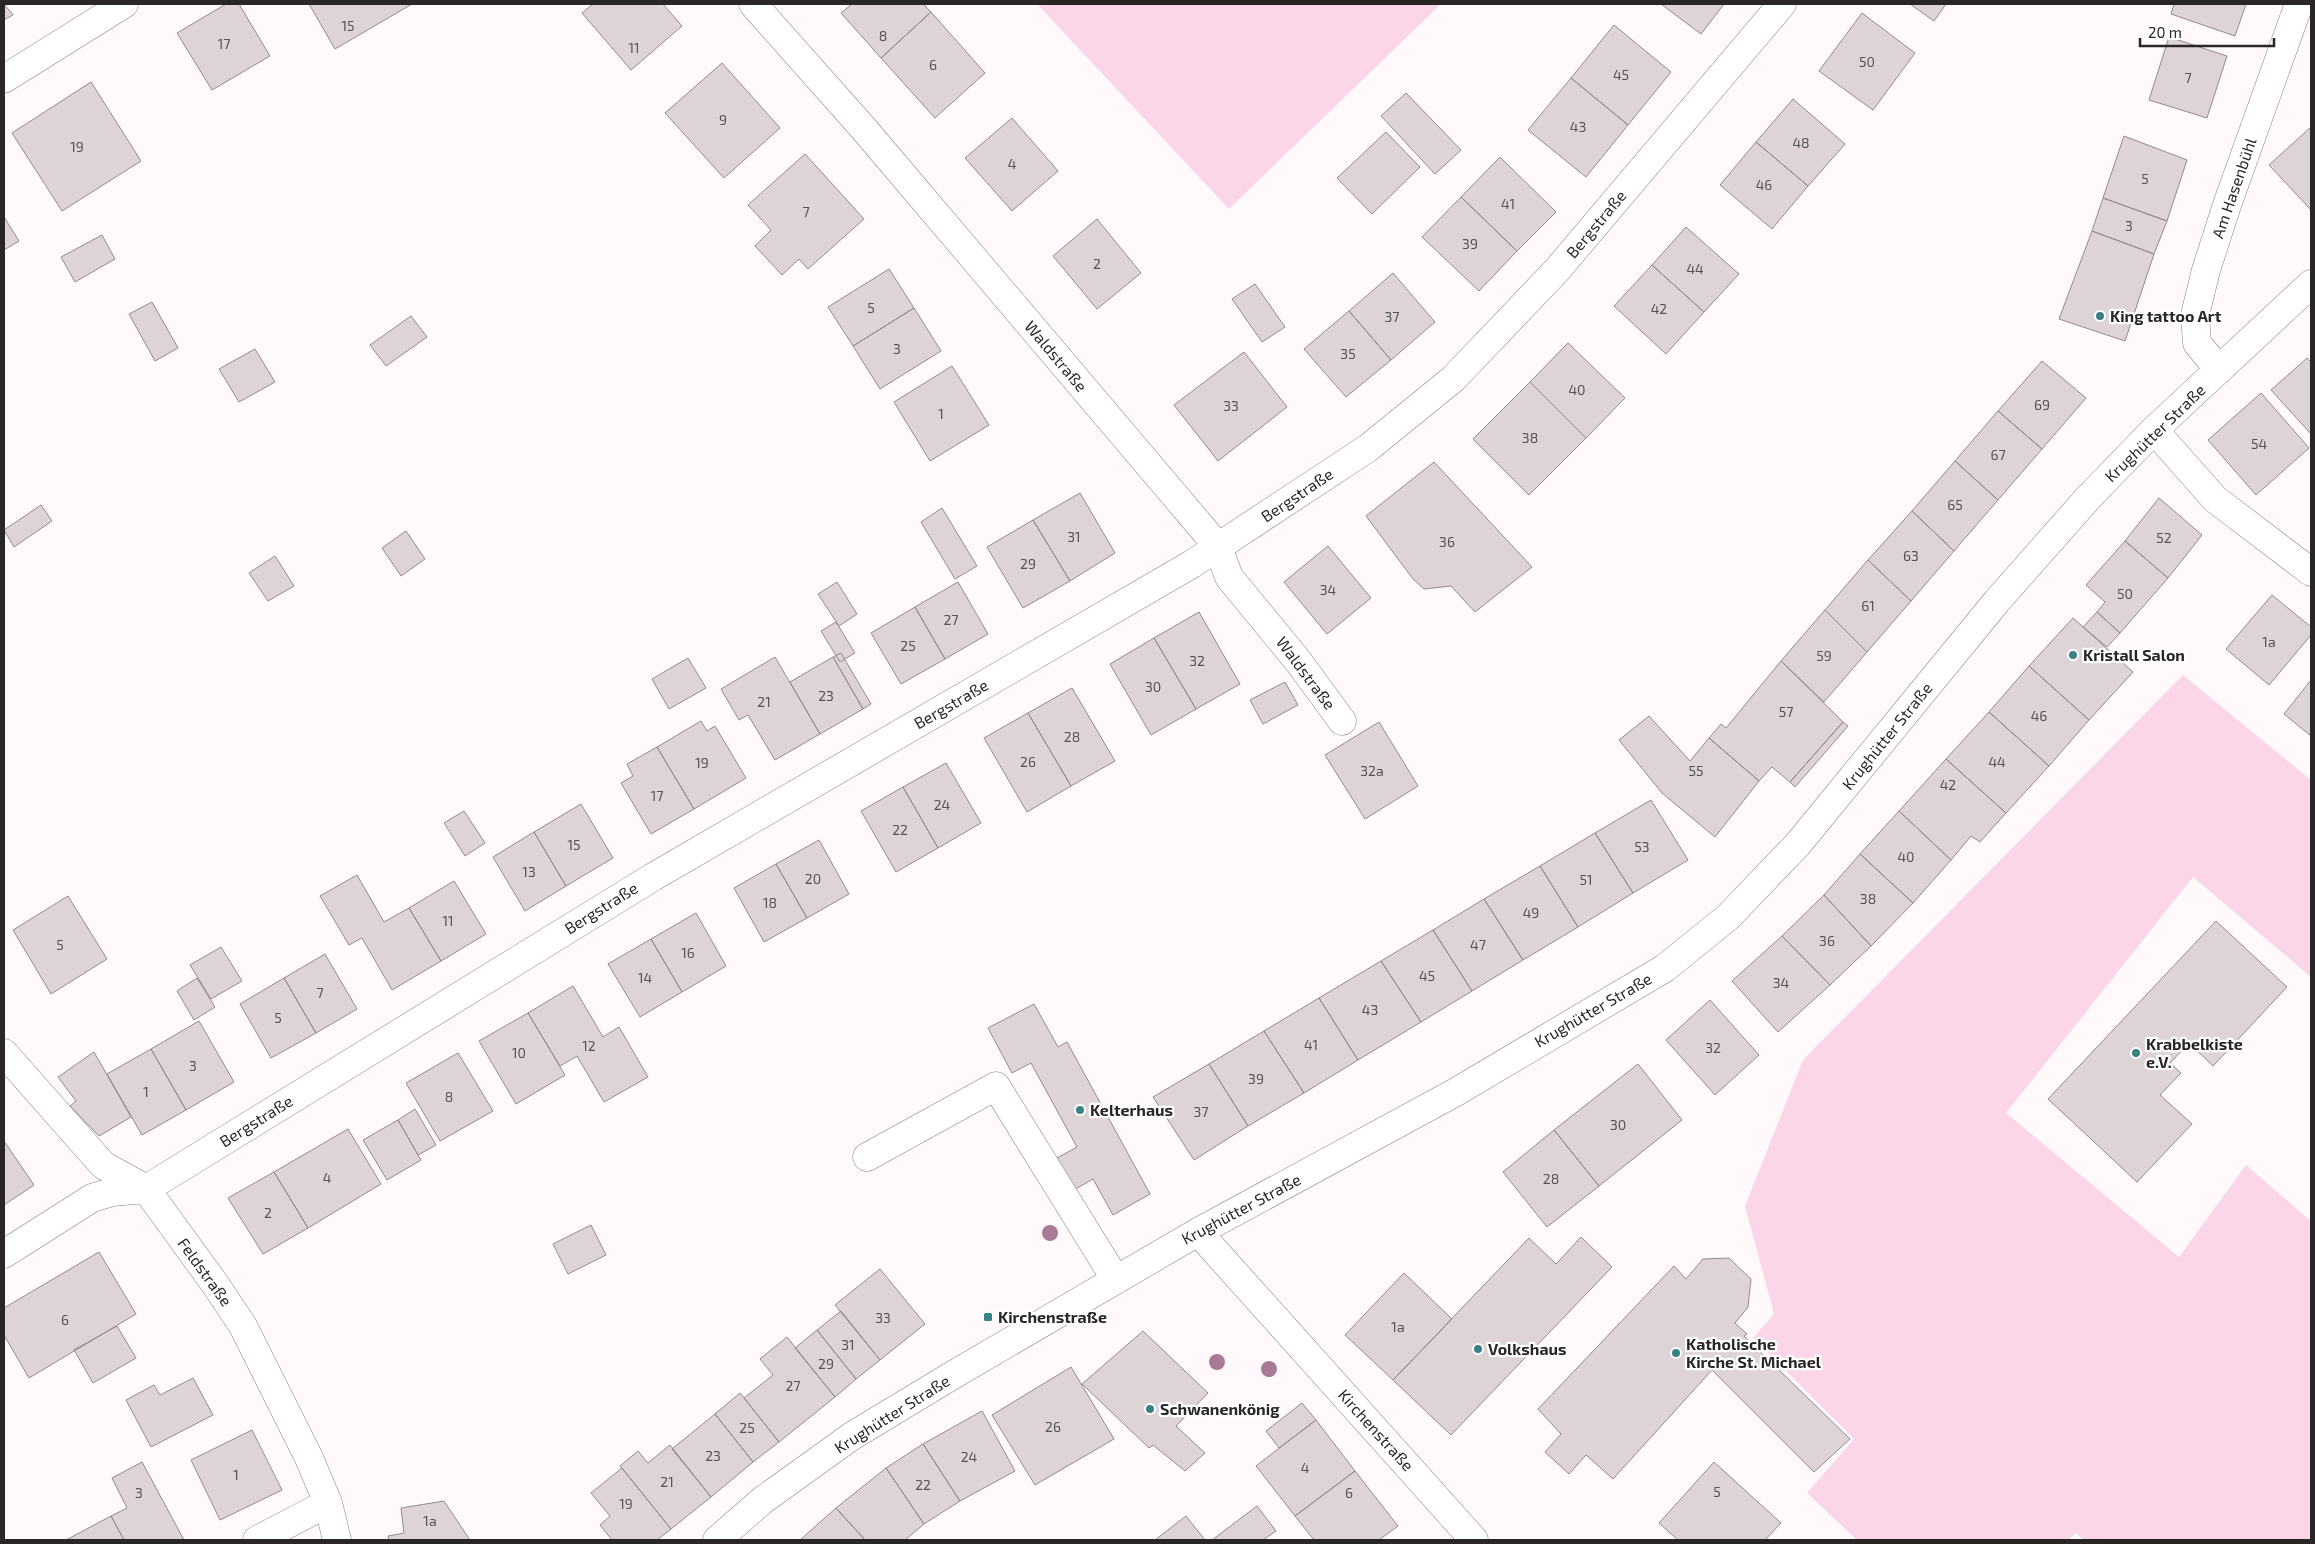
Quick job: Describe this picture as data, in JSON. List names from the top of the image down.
{
  "streets": {
    "street": [
      "Am Hasenbühl",
      "Bergstraße",
      "Waldstraße",
      "Krughütter Straße",
      "Feldstraße",
      "Kirchenstraße"
    ]
  },
  "crossings": [
    ["Am Hasenbühl", "Krughütter Straße"],
    ["Bergstraße", "Waldstraße"],
    ["Bergstraße", "Feldstraße"],
    ["Krughütter Straße", "Kirchenstraße"]
  ],
  "places": {
    "other": [
      "King tattoo Art",
      "Kristall Salon",
      "Krabbelkiste e.V.",
      "Kelterhaus",
      "Volkshaus",
      "Katholische Kirche St. Michael",
      "Schwanenkönig"
    ],
    "transit": ["Kirchenstraße"]
  },
  "house_numbers": [
    "15",
    "8",
    "17",
    "11",
    "50",
    "6",
    "45",
    "7",
    "9",
    "43",
    "48",
    "19",
    "4",
    "5",
    "46",
    "41",
    "7",
    "3",
    "39",
    "2",
    "44",
    "5",
    "42",
    "37",
    "3",
    "35",
    "40",
    "69",
    "33",
    "1",
    "38",
    "54",
    "67",
    "65",
    "31",
    "52",
    "36",
    "63",
    "29",
    "34",
    "50",
    "61",
    "27",
    "1a",
    "25",
    "59",
    "32",
    "30",
    "23",
    "21",
    "57",
    "46",
    "28",
    "26",
    "44",
    "19",
    "32a",
    "55",
    "42",
    "17",
    "24",
    "22",
    "15",
    "53",
    "40",
    "13",
    "20",
    "51",
    "38",
    "18",
    "49",
    "11",
    "36",
    "5",
    "47",
    "16",
    "45",
    "14",
    "34",
    "7",
    "43",
    "5",
    "41",
    "12",
    "32",
    "10",
    "3",
    "39",
    "1",
    "8",
    "37",
    "30",
    "4",
    "28",
    "2",
    "33",
    "6",
    "1a",
    "31",
    "29",
    "27",
    "26",
    "25",
    "23",
    "24",
    "4",
    "1",
    "21",
    "22",
    "5",
    "3",
    "6",
    "19",
    "1a"
  ],
  "scale_bar": "20 m"
}
